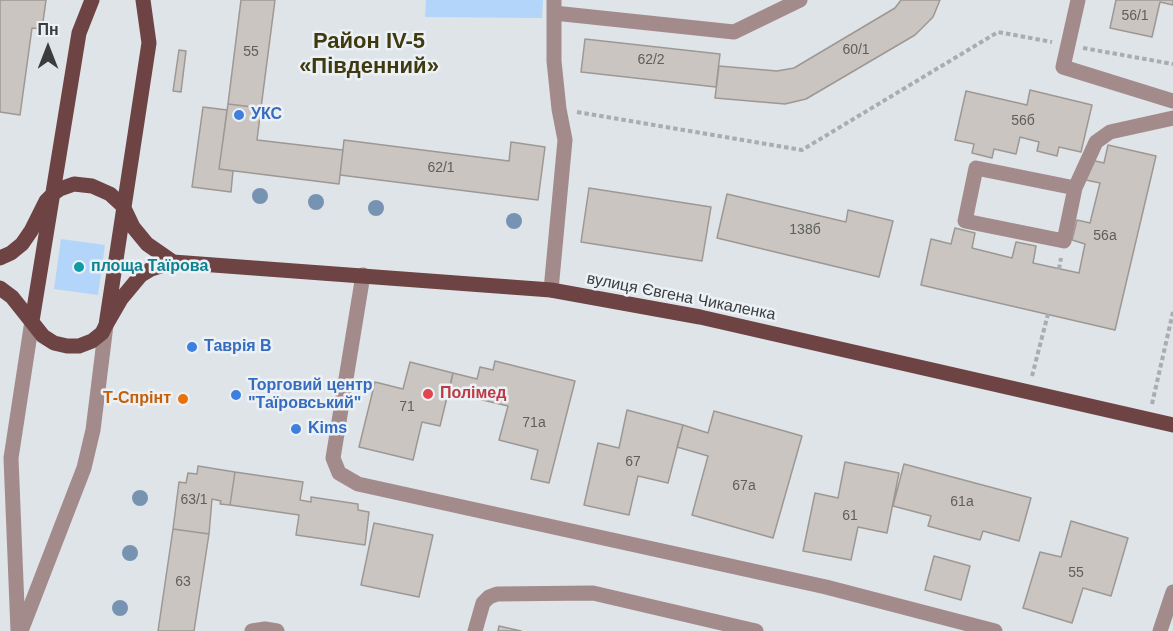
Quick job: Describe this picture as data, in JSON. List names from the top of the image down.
{
  "streets": {
    "main road": ["вулиця Євгена Чикаленка"]
  },
  "districts": ["Район IV-5 «Південний»"],
  "places": [
    "УКС",
    "площа Таїрова",
    "Таврія В",
    "Полімед",
    "Торговий центр \"Таїровський\"",
    "Т-Спрінт",
    "Kims"
  ],
  "house_numbers": [
    "56/1",
    "60/1",
    "55",
    "62/2",
    "56б",
    "62/1",
    "138б",
    "56а",
    "71",
    "71а",
    "67",
    "67а",
    "63/1",
    "61а",
    "61",
    "55",
    "63"
  ],
  "north": "top"
}
